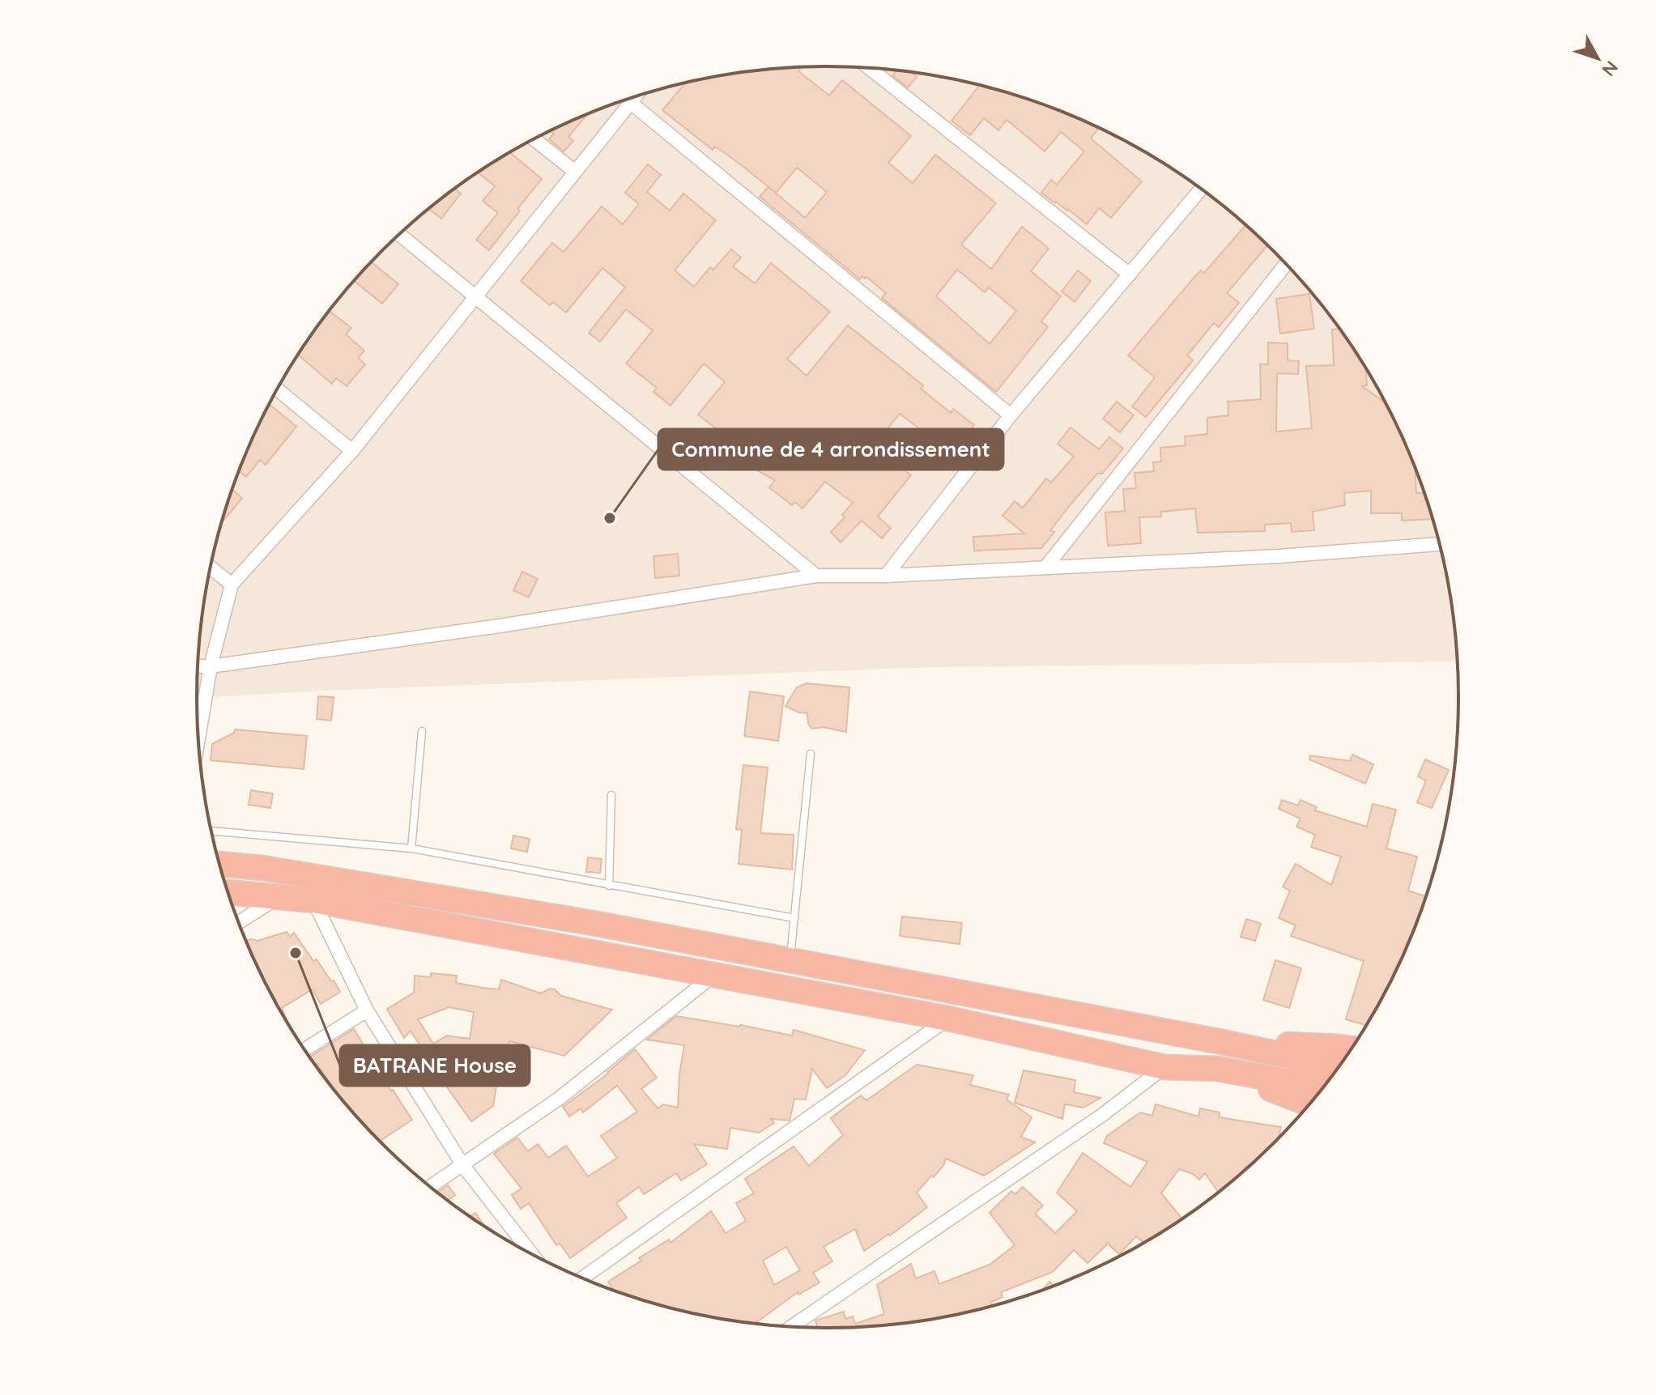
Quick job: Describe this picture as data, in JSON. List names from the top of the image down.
{
  "places": ["Commune de 4 arrondissement", "BATRANE House"],
  "north": "bottom right"
}
